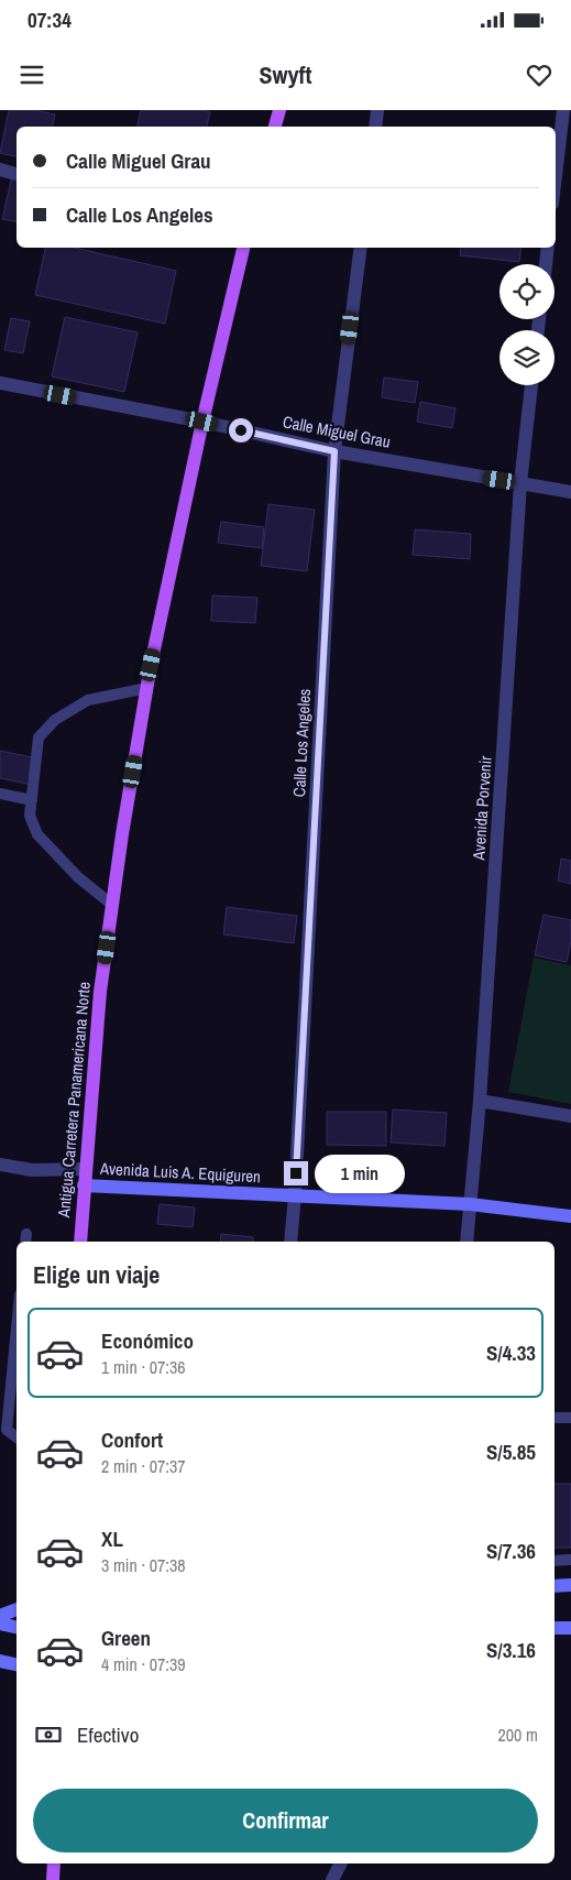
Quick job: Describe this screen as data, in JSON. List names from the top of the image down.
{
  "streets": {
    "main road": ["Antigua Carretera Panamericana Norte"],
    "street": [
      "Calle Miguel Grau",
      "Calle Los Angeles",
      "Avenida Porvenir",
      "Avenida Luis A. Equiguren"
    ]
  },
  "crossings": [
    ["Calle Miguel Grau", "Calle Los Angeles"],
    ["Calle Miguel Grau", "Avenida Porvenir"],
    ["Calle Miguel Grau", "Antigua Carretera Panamericana Norte"],
    ["Calle Los Angeles", "Avenida Luis A. Equiguren"],
    ["Avenida Porvenir", "Avenida Luis A. Equiguren"],
    ["Antigua Carretera Panamericana Norte", "Avenida Luis A. Equiguren"]
  ],
  "page": {
    "status": "07:34",
    "header": "Swyft",
    "banner": ["Calle Miguel Grau", "Calle Los Angeles"],
    "bubble": "1 min",
    "heading": "Elige un viaje",
    "list": [
      {
        "name": "Económico",
        "note": "1 min · 07:36",
        "value": "S/4.33"
      },
      {
        "name": "Confort",
        "note": "2 min · 07:37",
        "value": "S/5.85"
      },
      {
        "name": "XL",
        "note": "3 min · 07:38",
        "value": "S/7.36"
      },
      {
        "name": "Green",
        "note": "4 min · 07:39",
        "value": "S/3.16"
      }
    ],
    "pay": ["Efectivo", "200 m"],
    "buttons": "Confirmar"
  }
}
